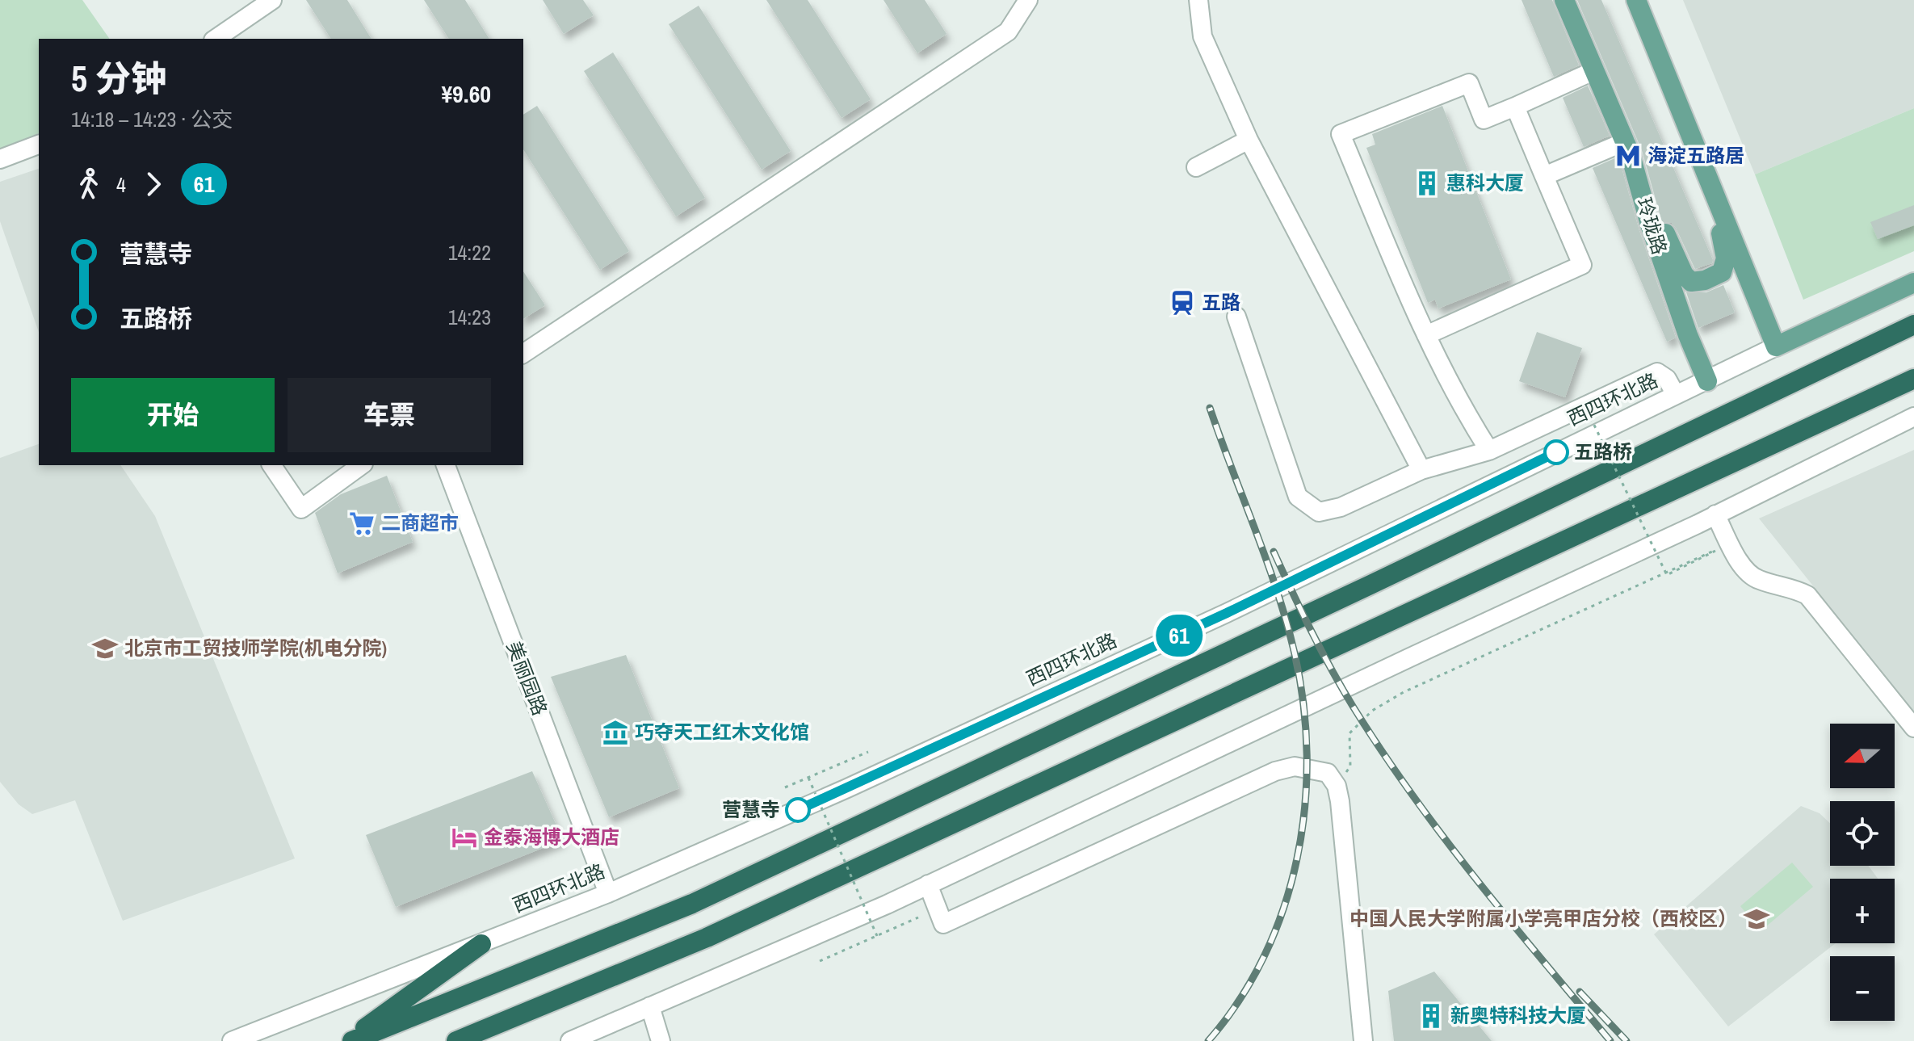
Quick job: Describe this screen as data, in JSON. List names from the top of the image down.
{
  "streets": {
    "main road": ["玲珑路", "西四环北路"],
    "street": ["美丽园路"]
  },
  "crossings": [
    ["玲珑路", "西四环北路"],
    ["西四环北路", "美丽园路"]
  ],
  "places": {
    "metro station": ["海淀五路居"],
    "building": ["惠科大厦", "新奥特科技大厦"],
    "station": ["五路"],
    "other": ["五路桥", "营慧寺"],
    "supermarket": ["二商超市"],
    "school or university": ["北京市工贸技师学院(机电分院)", "中国人民大学附属小学亮甲店分校（西校区）"],
    "museum": ["巧夺天工红木文化馆"],
    "hotel": ["金泰海博大酒店"]
  },
  "lines": ["bus line 61"],
  "north": "left",
  "page": {
    "on_map": "61",
    "heading": ["5 分钟", "14:18 – 14:23 · 公交", "¥9.60"],
    "legs": ["4", "61"],
    "list": [
      {
        "name": "营慧寺",
        "value": "14:22"
      },
      {
        "name": "五路桥",
        "value": "14:23"
      }
    ],
    "buttons": ["开始", "车票"],
    "map_buttons": ["+", "−"]
  }
}
